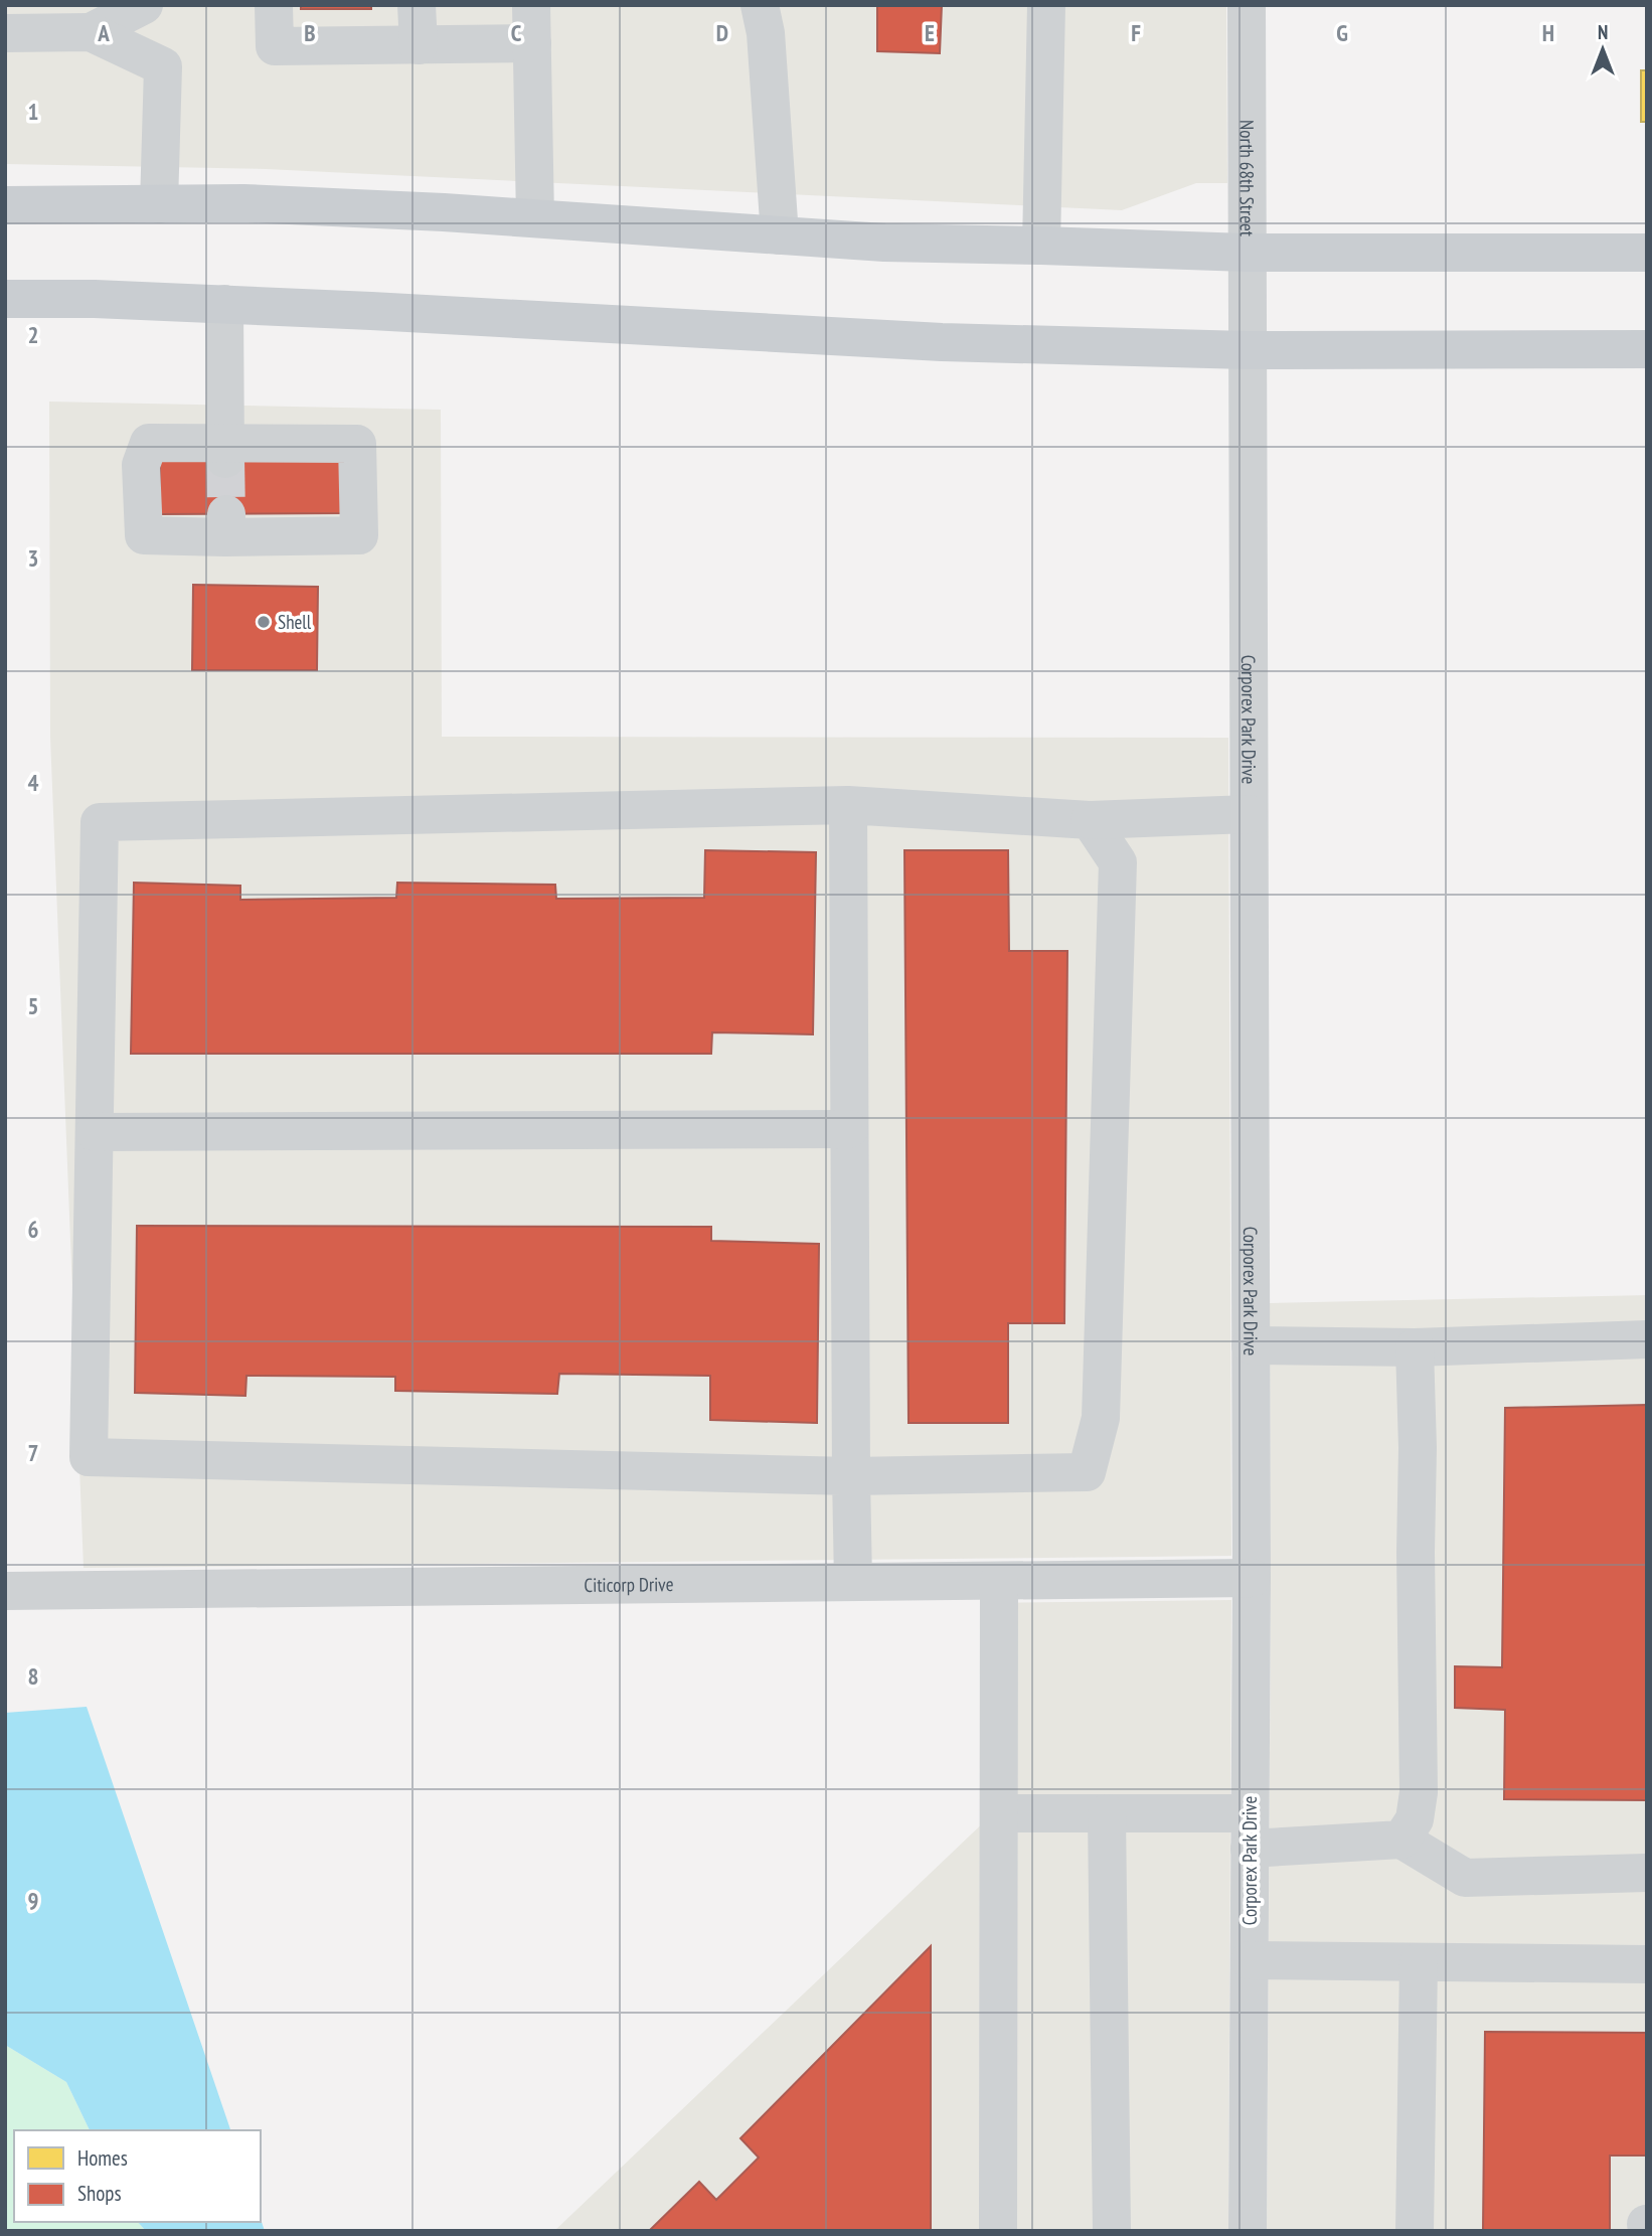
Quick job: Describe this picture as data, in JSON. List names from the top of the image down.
{
  "streets": {
    "street": ["North 68th Street", "Corporex Park Drive", "Citicorp Drive"]
  },
  "crossings": [
    ["North 68th Street", "Corporex Park Drive"],
    ["Corporex Park Drive", "Citicorp Drive"]
  ],
  "places": ["Shell"],
  "legend": ["Homes", "Shops"],
  "north": "top",
  "grid": {
    "columns": [
      "A",
      "B",
      "C",
      "D",
      "E",
      "F",
      "G",
      "H"
    ],
    "rows": [
      "1",
      "2",
      "3",
      "4",
      "5",
      "6",
      "7",
      "8",
      "9"
    ]
  }
}
